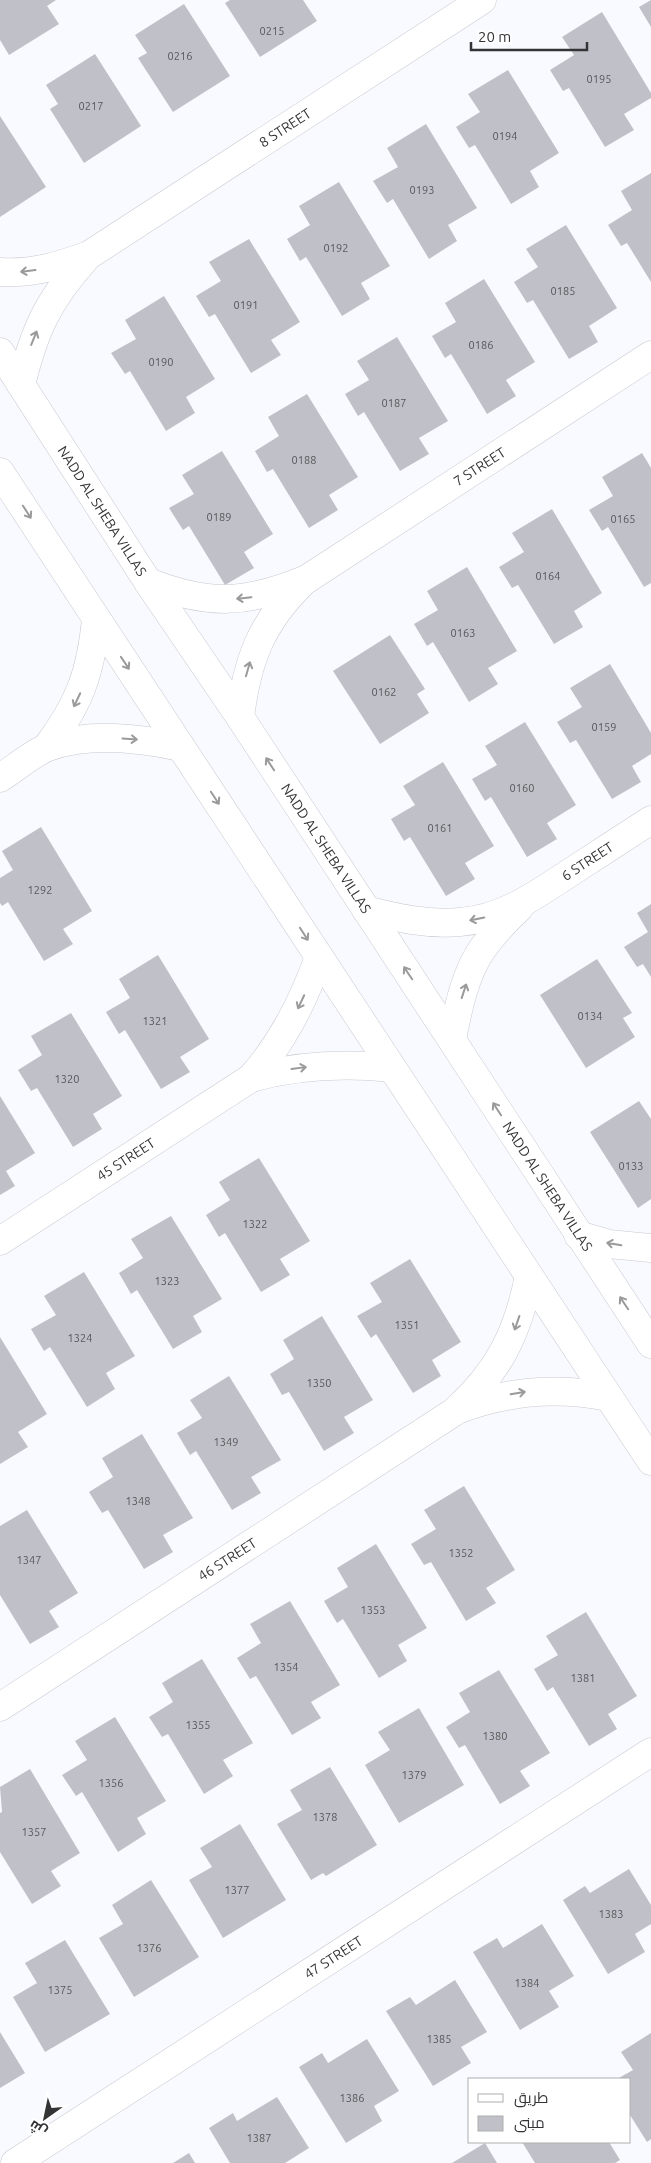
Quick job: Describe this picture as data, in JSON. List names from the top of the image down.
{
  "streets": {
    "street": [
      "8 STREET",
      "7 STREET",
      "NADD AL SHEBA VILLAS",
      "6 STREET",
      "45 STREET",
      "46 STREET",
      "47 STREET"
    ]
  },
  "house_numbers": [
    "0215",
    "0216",
    "0195",
    "0217",
    "0194",
    "0193",
    "0192",
    "0185",
    "0191",
    "0186",
    "0190",
    "0187",
    "0188",
    "0189",
    "0165",
    "0164",
    "0163",
    "0162",
    "0159",
    "0160",
    "0161",
    "1292",
    "0134",
    "1321",
    "1320",
    "0133",
    "1322",
    "1323",
    "1351",
    "1324",
    "1350",
    "1349",
    "1348",
    "1352",
    "1347",
    "1353",
    "1354",
    "1381",
    "1355",
    "1380",
    "1379",
    "1356",
    "1378",
    "1357",
    "1377",
    "1383",
    "1376",
    "1384",
    "1375",
    "1385",
    "1386",
    "1387"
  ],
  "legend": ["طريق", "مبنى"],
  "scale_bar": "20 m",
  "north": "bottom left"
}
